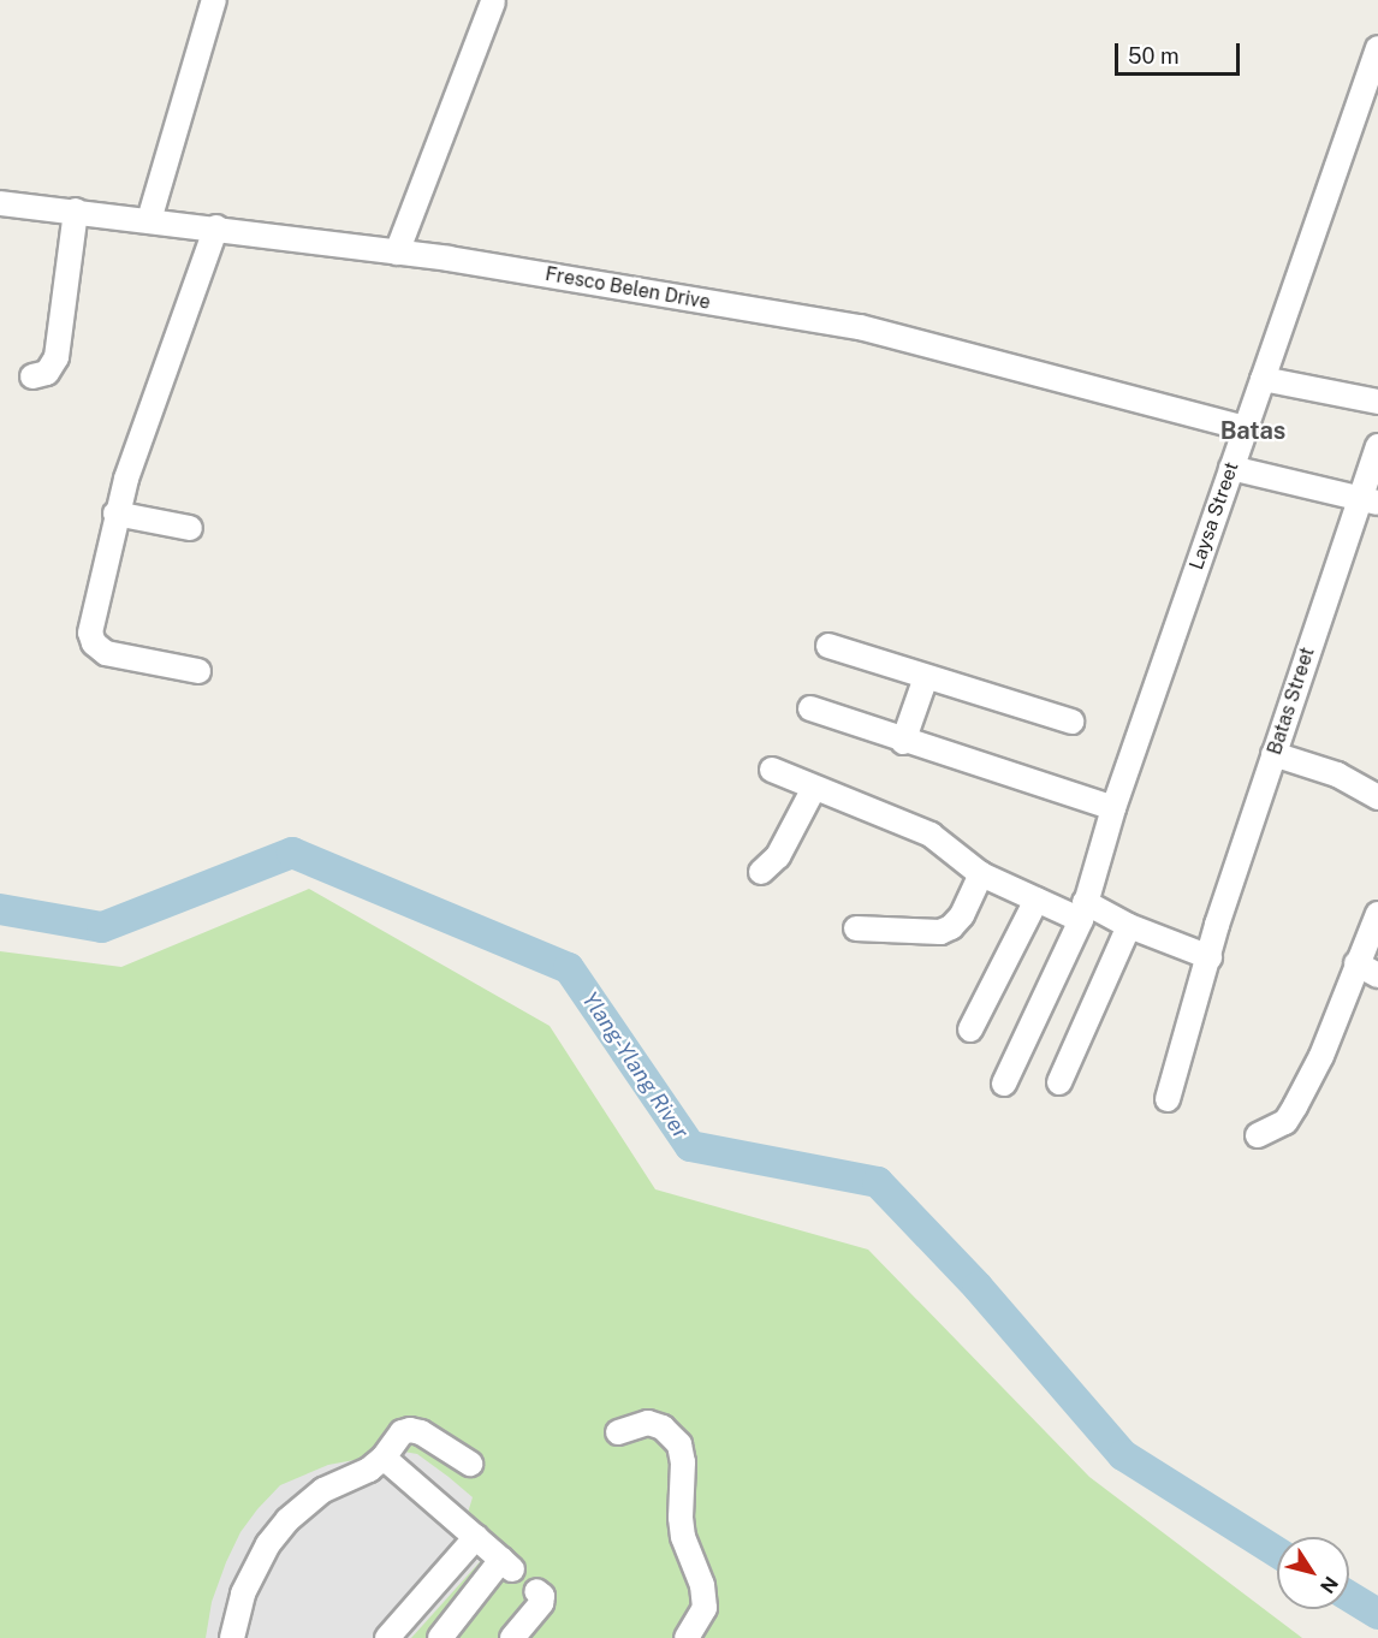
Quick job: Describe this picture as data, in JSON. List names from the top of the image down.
{
  "streets": {
    "street": ["Fresco Belen Drive", "Laysa Street", "Batas Street"]
  },
  "crossings": [
    ["Fresco Belen Drive", "Laysa Street"]
  ],
  "districts": ["Batas"],
  "water": ["Ylang-Ylang River"],
  "scale_bar": "50 m",
  "north": "bottom right"
}
